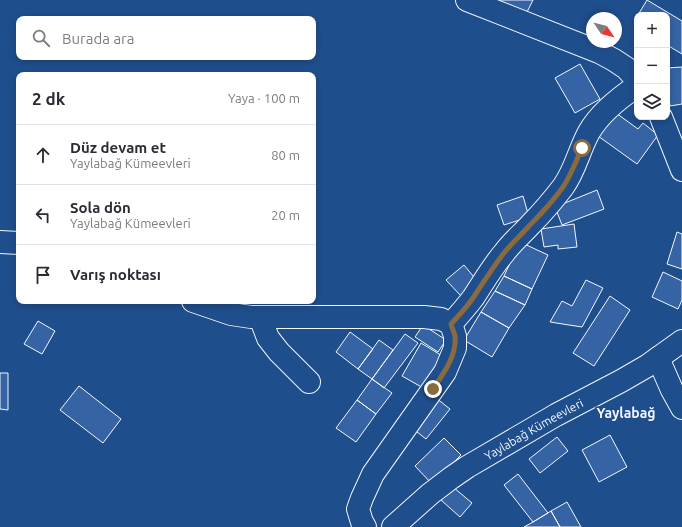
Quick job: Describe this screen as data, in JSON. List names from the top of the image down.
{
  "streets": {
    "street": ["Yaylabağ Kümeevleri"]
  },
  "districts": ["Yaylabağ"],
  "north": "bottom right",
  "page": {
    "map_buttons": ["+", "−"],
    "search": "Burada ara",
    "heading": ["2 dk", "Yaya · 100 m"],
    "list": [
      ["Düz devam et", "Yaylabağ Kümeevleri", "80 m"],
      ["Sola dön", "Yaylabağ Kümeevleri", "20 m"],
      "Varış noktası"
    ]
  }
}
